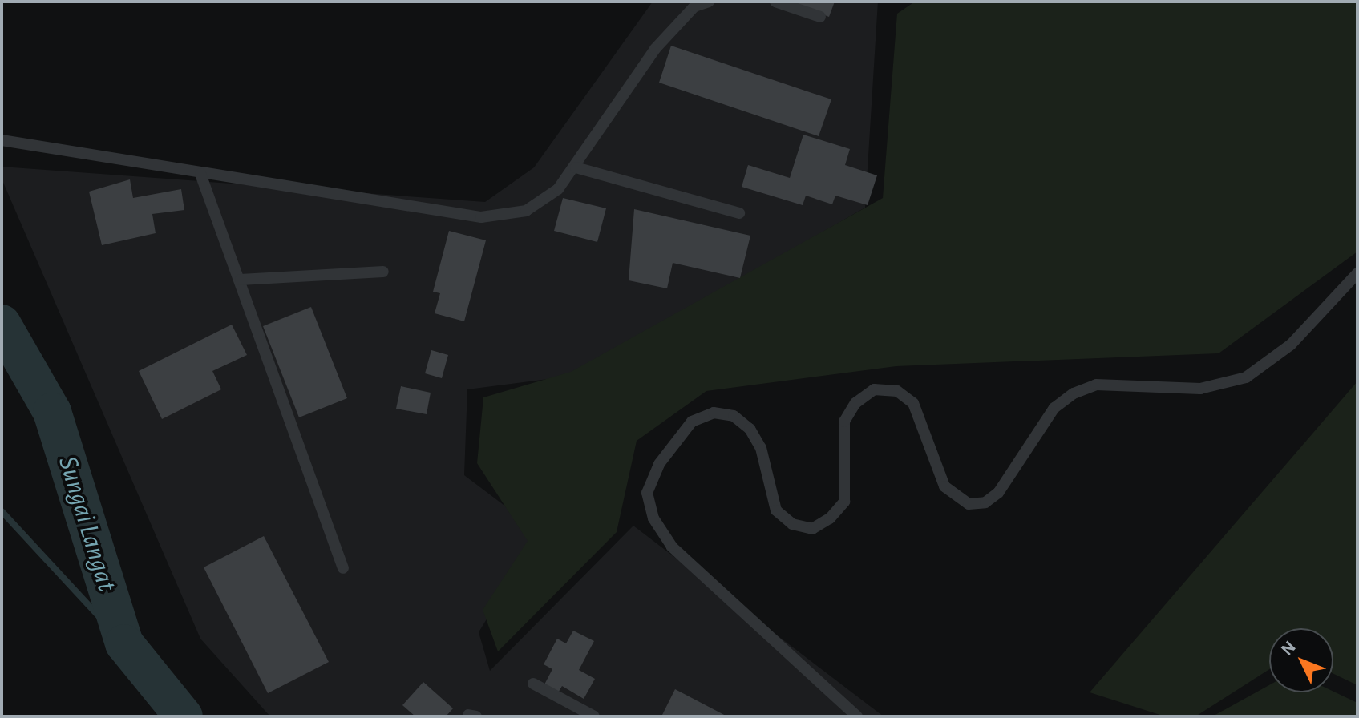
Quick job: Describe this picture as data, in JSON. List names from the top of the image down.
{
  "water": ["Sungai Langat"],
  "north": "top left"
}
